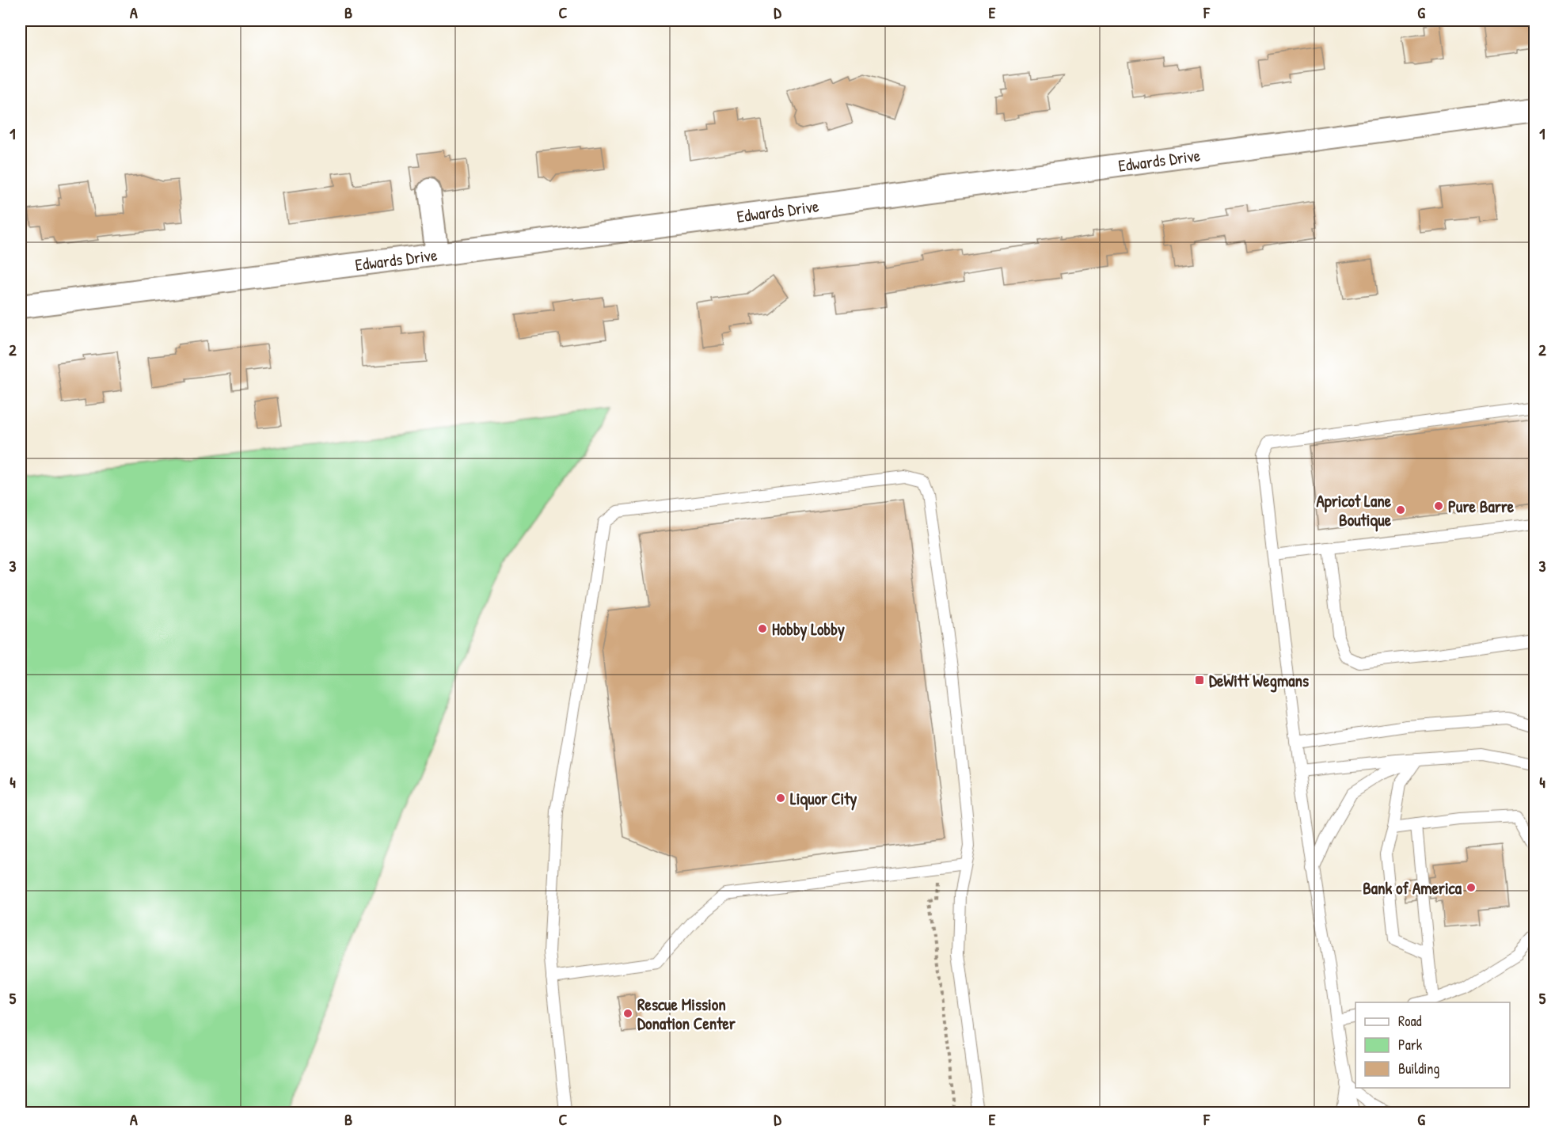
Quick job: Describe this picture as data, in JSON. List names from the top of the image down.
{
  "streets": {
    "street": ["Edwards Drive"]
  },
  "places": {
    "other": [
      "Pure Barre",
      "Apricot Lane Boutique",
      "Hobby Lobby",
      "Liquor City",
      "Bank of America",
      "Rescue Mission Donation Center"
    ],
    "transit": ["DeWitt Wegmans"]
  },
  "legend": ["Road", "Park", "Building"],
  "grid": {
    "columns": [
      "A",
      "B",
      "C",
      "D",
      "E",
      "F",
      "G"
    ],
    "rows": [
      "1",
      "2",
      "3",
      "4",
      "5"
    ]
  }
}
